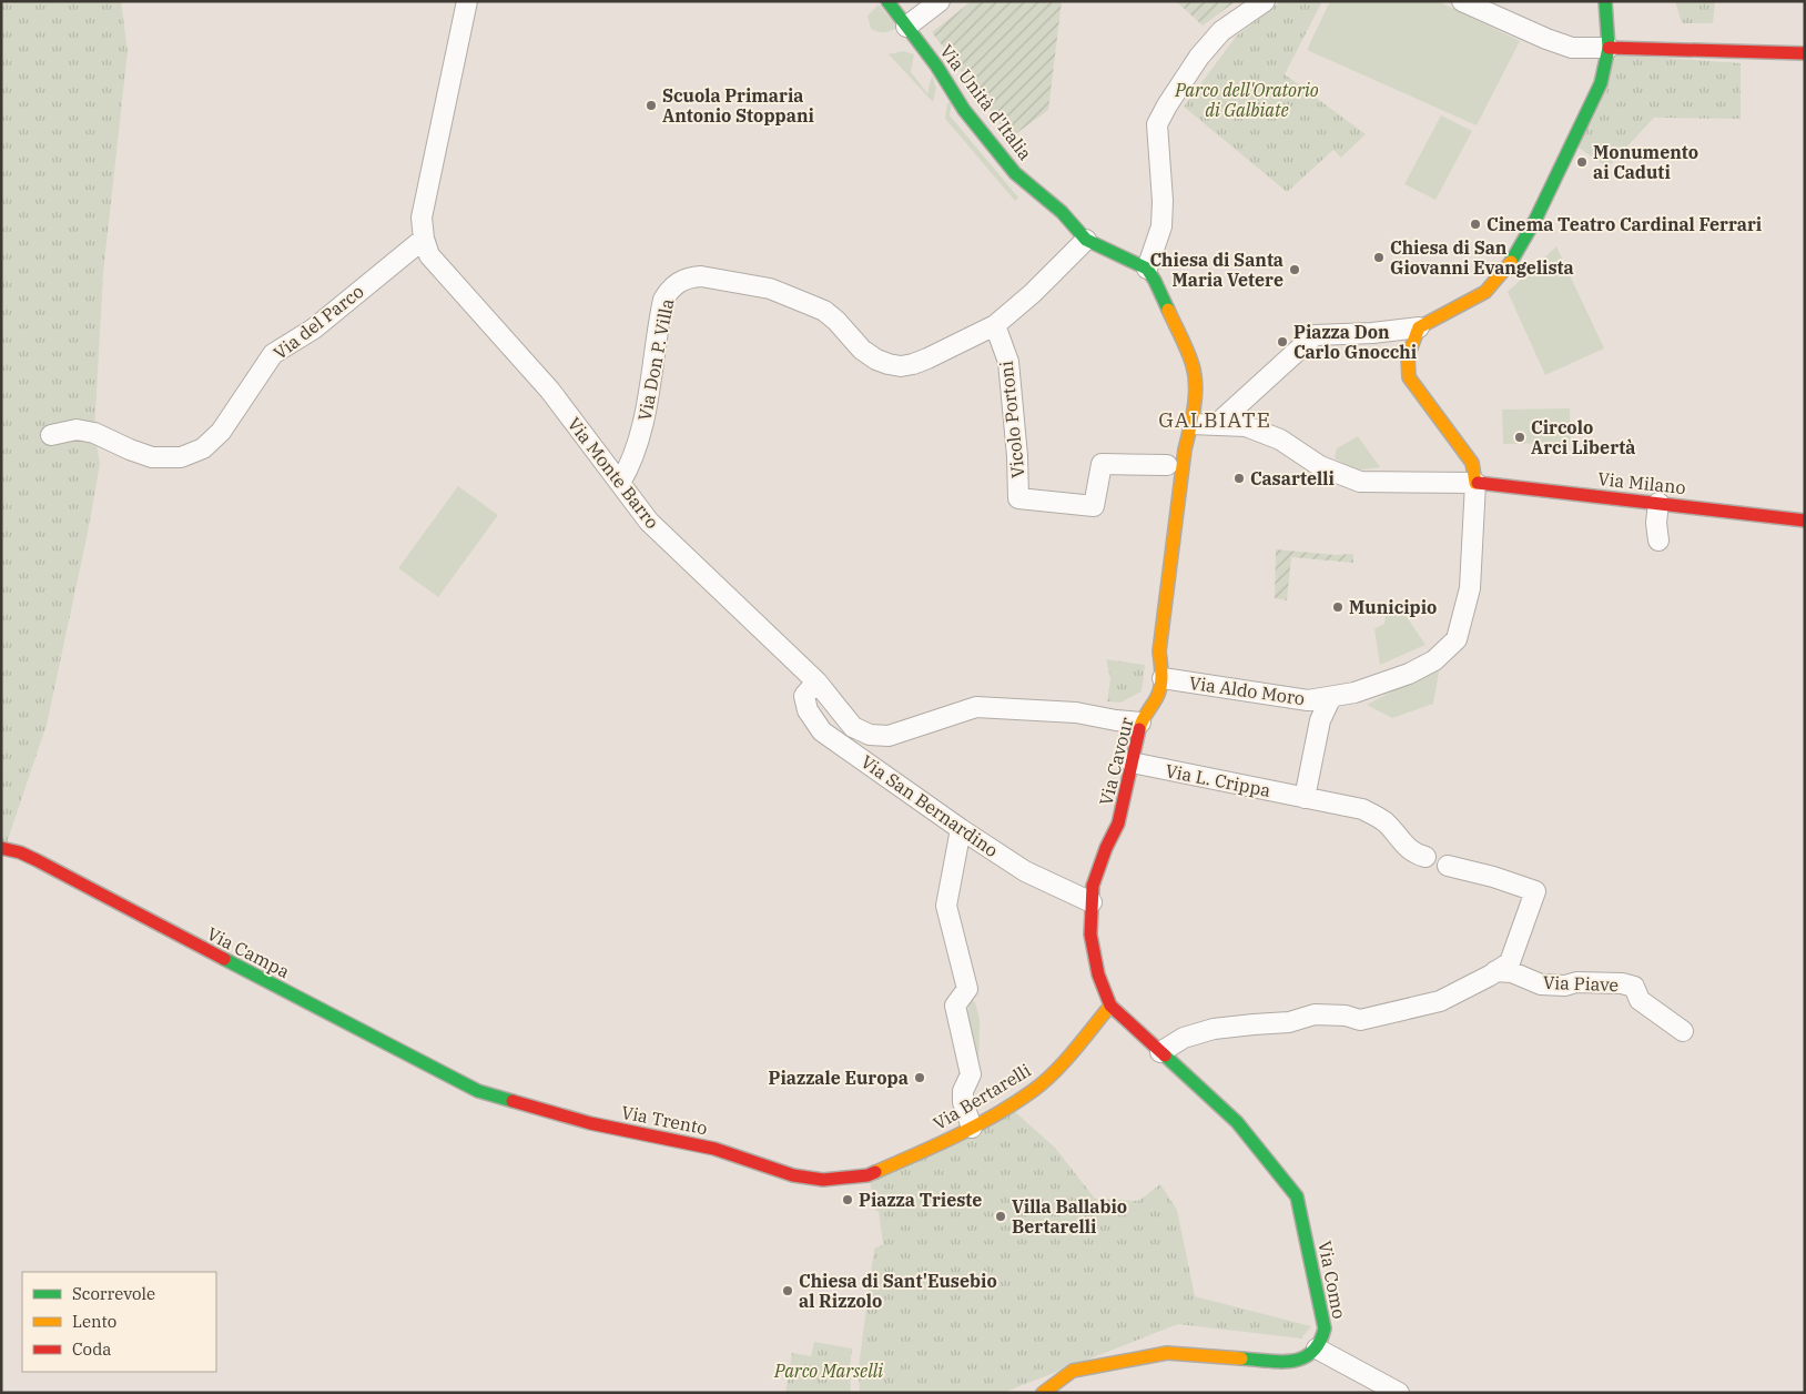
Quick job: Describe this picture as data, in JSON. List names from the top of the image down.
{
  "streets": {
    "street": [
      "Via Unità d'Italia",
      "Via del Parco",
      "Via Don P. Villa",
      "Vicolo Portoni",
      "Via Monte Barro",
      "Via Milano",
      "Via Aldo Moro",
      "Via Cavour",
      "Via L. Crippa",
      "Via San Bernardino",
      "Via Campa",
      "Via Piave",
      "Via Bertarelli",
      "Via Trento",
      "Via Como"
    ]
  },
  "crossings": [
    ["Via Unità d'Italia", "Via Don P. Villa"],
    ["Via Unità d'Italia", "Via Cavour"],
    ["Via del Parco", "Via Monte Barro"],
    ["Via Don P. Villa", "Vicolo Portoni"],
    ["Via Don P. Villa", "Via Monte Barro"],
    ["Via Monte Barro", "Via Cavour"],
    ["Via Monte Barro", "Via San Bernardino"],
    ["Via Milano", "Via Aldo Moro"],
    ["Via Aldo Moro", "Via Cavour"],
    ["Via Cavour", "Via L. Crippa"],
    ["Via Cavour", "Via San Bernardino"],
    ["Via Cavour", "Via Bertarelli"],
    ["Via Cavour", "Via Como"],
    ["Via Campa", "Via Trento"],
    ["Via Bertarelli", "Via Trento"],
    ["Via Bertarelli", "Via Como"]
  ],
  "districts": ["GALBIATE"],
  "parks": ["Parco dell'Oratorio di Galbiate", "Parco Marselli"],
  "places": [
    "Scuola Primaria Antonio Stoppani",
    "Monumento ai Caduti",
    "Cinema Teatro Cardinal Ferrari",
    "Chiesa di San Giovanni Evangelista",
    "Chiesa di Santa Maria Vetere",
    "Piazza Don Carlo Gnocchi",
    "Circolo Arci Libertà",
    "Casartelli",
    "Municipio",
    "Piazzale Europa",
    "Piazza Trieste",
    "Villa Ballabio Bertarelli",
    "Chiesa di Sant'Eusebio al Rizzolo"
  ],
  "legend": ["Scorrevole", "Lento", "Coda"]
}
